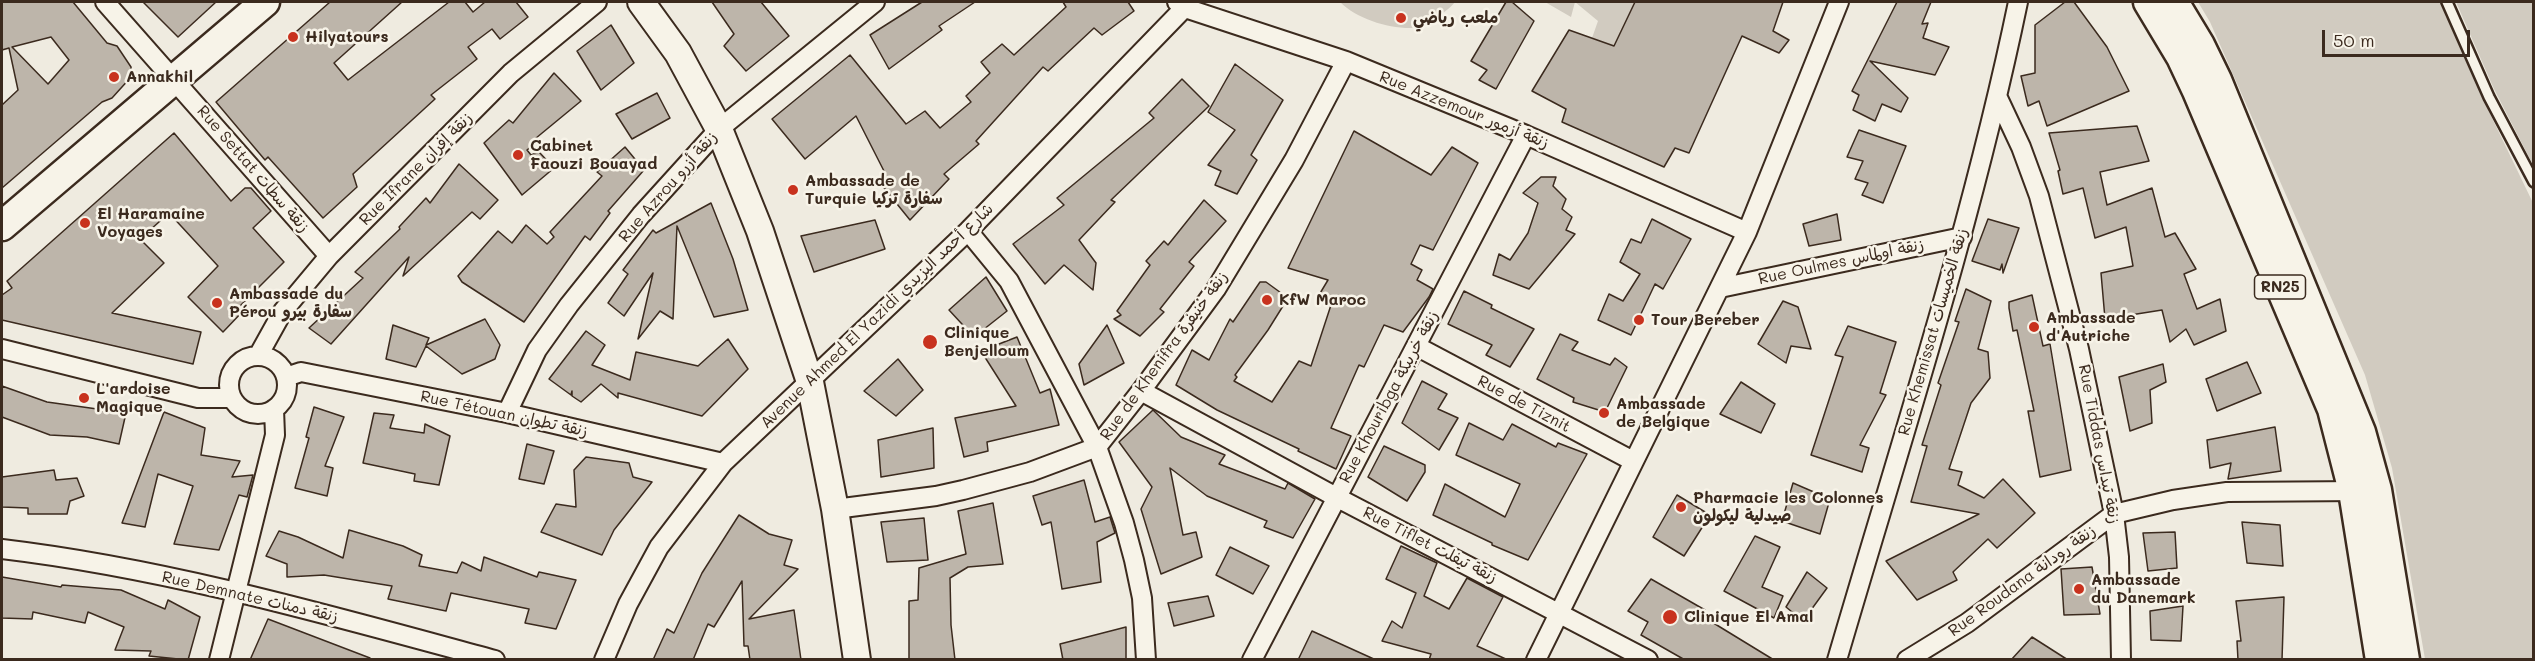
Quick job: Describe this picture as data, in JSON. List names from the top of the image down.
{
  "streets": {
    "main road": ["RN25"],
    "street": [
      "Rue Azzemour زنقة أزمور",
      "Rue Settat زنقة سطات",
      "Rue Ifrane زنقة إفران",
      "Rue Azrou زنقة أزرو",
      "Rue Oulmes زنقة اولماس",
      "Avenue Ahmed El Yazidi شارع أحمد اليزيدي",
      "Rue Khemissat زنقة الخميسات",
      "Rue de Khenifra زنقة خنيفرة",
      "Rue Khouribga زنقة خريبكة",
      "Rue de Tiznit",
      "Rue Tétouan زنقة تطوان",
      "Rue Tiddas زنقة تيداس",
      "Rue Tiflet زنقة تيفلت",
      "Rue Roudana زنقة رودانة",
      "Rue Demnate زنقة دمنات"
    ]
  },
  "crossings": [
    ["Rue Azzemour زنقة أزمور", "Avenue Ahmed El Yazidi شارع أحمد اليزيدي"],
    ["Rue Azzemour زنقة أزمور", "Rue de Khenifra زنقة خنيفرة"],
    ["Rue Azzemour زنقة أزمور", "Rue Khouribga زنقة خريبكة"],
    ["Rue Settat زنقة سطات", "Rue Ifrane زنقة إفران"],
    ["Rue Ifrane زنقة إفران", "Rue Tétouan زنقة تطوان"],
    ["Rue Azrou زنقة أزرو", "Rue Tétouan زنقة تطوان"],
    ["Rue Oulmes زنقة اولماس", "Rue Khemissat زنقة الخميسات"],
    ["RN25", "Rue Roudana زنقة رودانة"],
    ["Avenue Ahmed El Yazidi شارع أحمد اليزيدي", "Rue Tétouan زنقة تطوان"],
    ["Rue Khemissat زنقة الخميسات", "Rue Tiddas زنقة تيداس"],
    ["Rue de Khenifra زنقة خنيفرة", "Rue Tiflet زنقة تيفلت"],
    ["Rue Khouribga زنقة خريبكة", "Rue de Tiznit"],
    ["Rue Khouribga زنقة خريبكة", "Rue Tiflet زنقة تيفلت"],
    ["Rue Tiddas زنقة تيداس", "Rue Roudana زنقة رودانة"]
  ],
  "places": [
    "ملعب رياضي",
    "Hilyatours",
    "Annakhil",
    "Cabinet Faouzi Bouayad",
    "Ambassade de Turquie سفارة تركيا",
    "El Haramaine Voyages",
    "KfW Maroc",
    "Ambassade du Pérou سفارة بيرو",
    "Tour Bereber",
    "Ambassade d'Autriche",
    "Clinique Benjelloum",
    "L'ardoise Magique",
    "Ambassade de Belgique",
    "Pharmacie les Colonnes صيدلية ليكولون",
    "Ambassade du Danemark",
    "Clinique El Amal"
  ],
  "scale_bar": "50 m"
}
